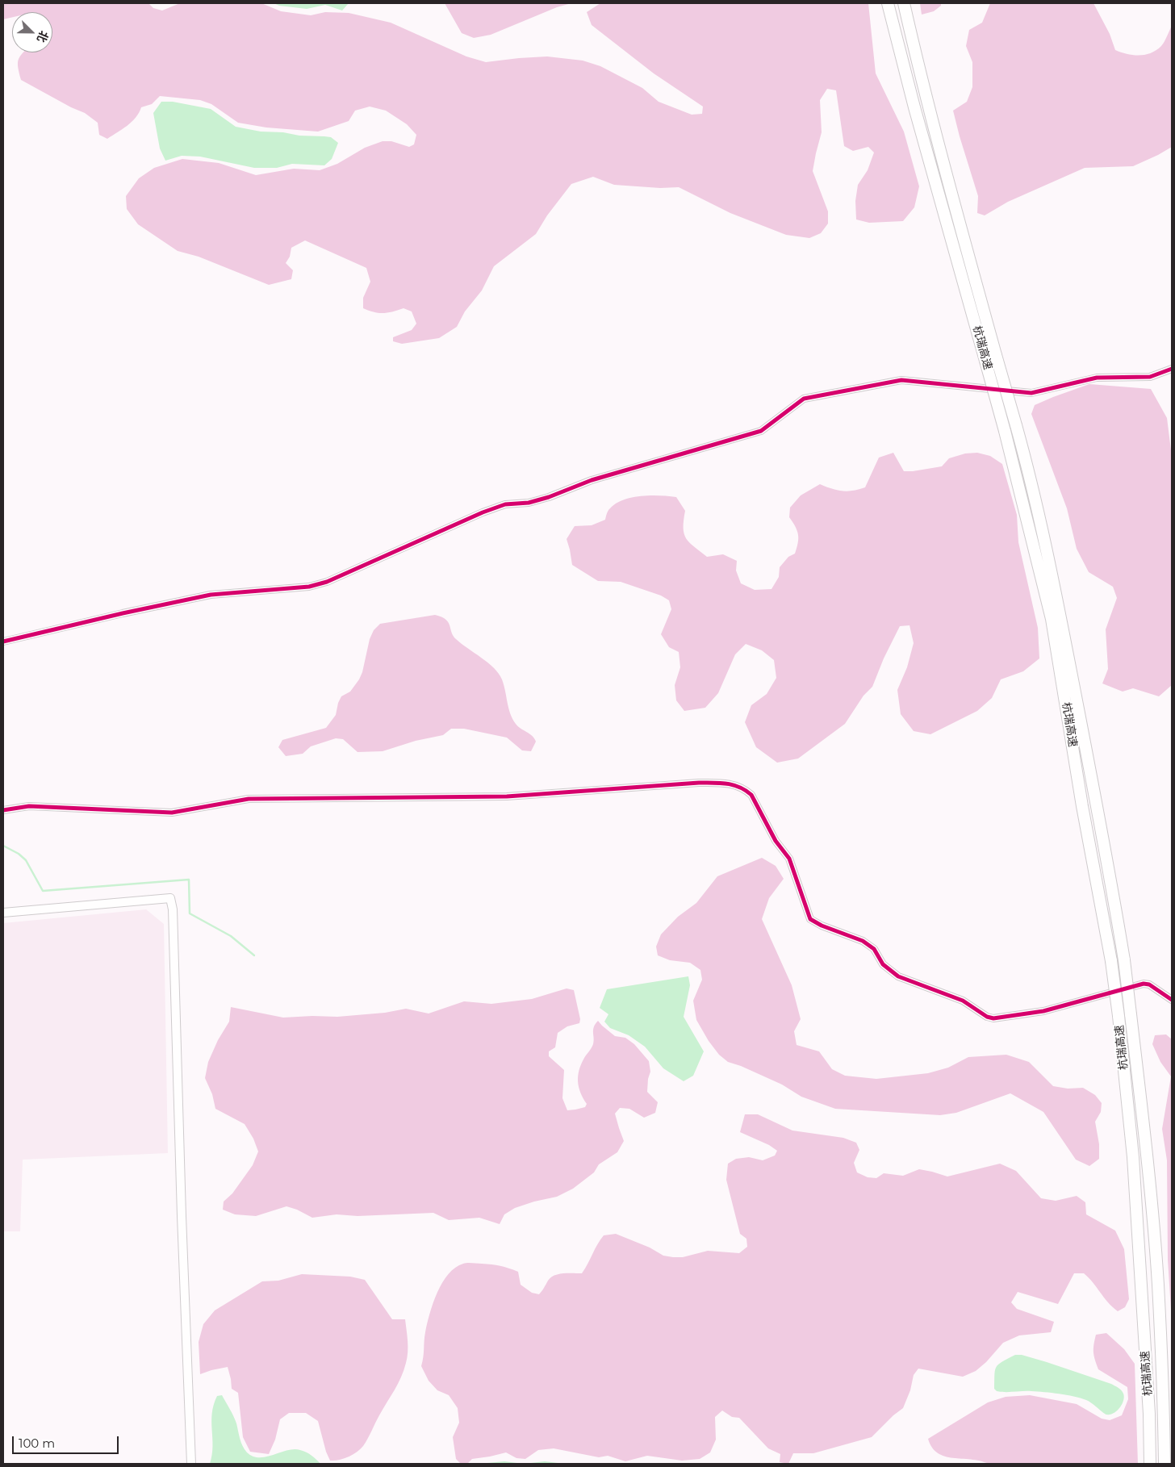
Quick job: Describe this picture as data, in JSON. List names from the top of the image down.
{
  "streets": {
    "highway": ["杭瑞高速"]
  },
  "scale_bar": "100 m",
  "north": "bottom right"
}
